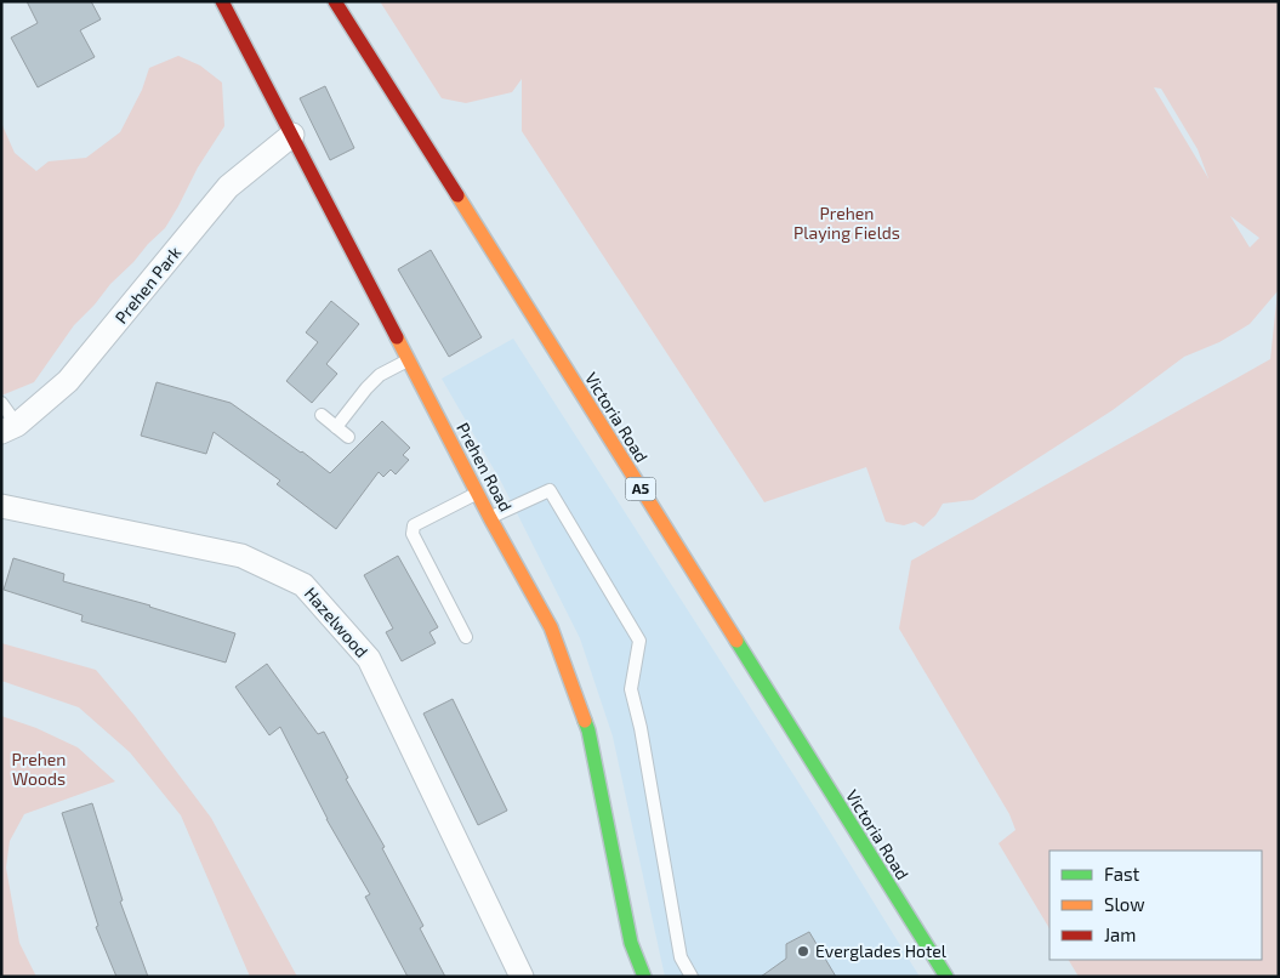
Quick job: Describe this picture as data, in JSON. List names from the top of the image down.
{
  "streets": {
    "main road": ["Victoria Road", "Prehen Road", "A5"],
    "street": ["Prehen Park", "Hazelwood"]
  },
  "crossings": [
    ["Prehen Park", "Prehen Road"]
  ],
  "parks": ["Prehen Playing Fields", "Prehen Woods"],
  "places": ["Everglades Hotel"],
  "legend": ["Fast", "Slow", "Jam"]
}
